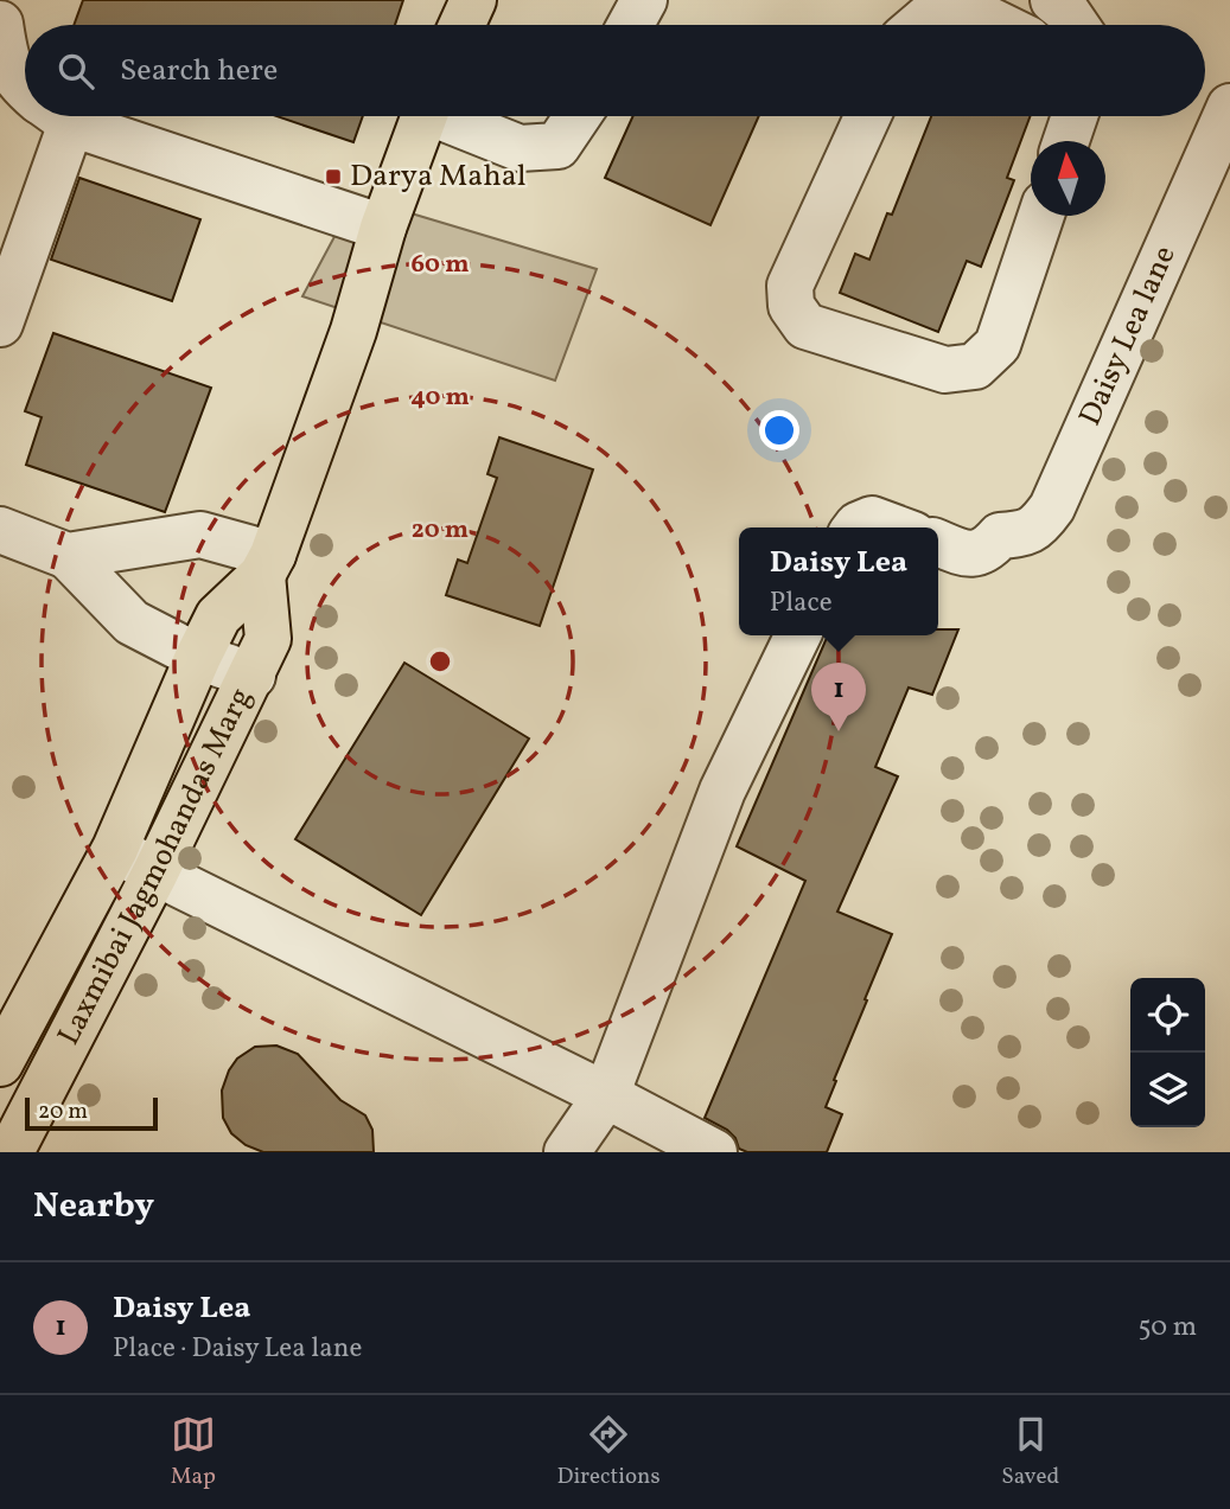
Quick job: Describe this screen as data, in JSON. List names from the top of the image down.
{
  "streets": {
    "main road": ["Laxmibai Jagmohandas Marg"],
    "street": ["Daisy Lea lane"]
  },
  "places": {
    "transit": ["Darya Mahal"]
  },
  "scale_bar": "20 m",
  "north": "top",
  "page": {
    "search": "Search here",
    "popup": ["Daisy Lea", "Place"],
    "pins": "1",
    "scale": "20 m",
    "heading": "Nearby",
    "list": [
      {
        "mark": "1",
        "name": "Daisy Lea",
        "note": "Place · Daisy Lea lane",
        "value": "50 m"
      }
    ],
    "nav": ["Map", "Directions", "Saved"]
  },
  "rings": ["60 m", "40 m", "20 m"]
}
